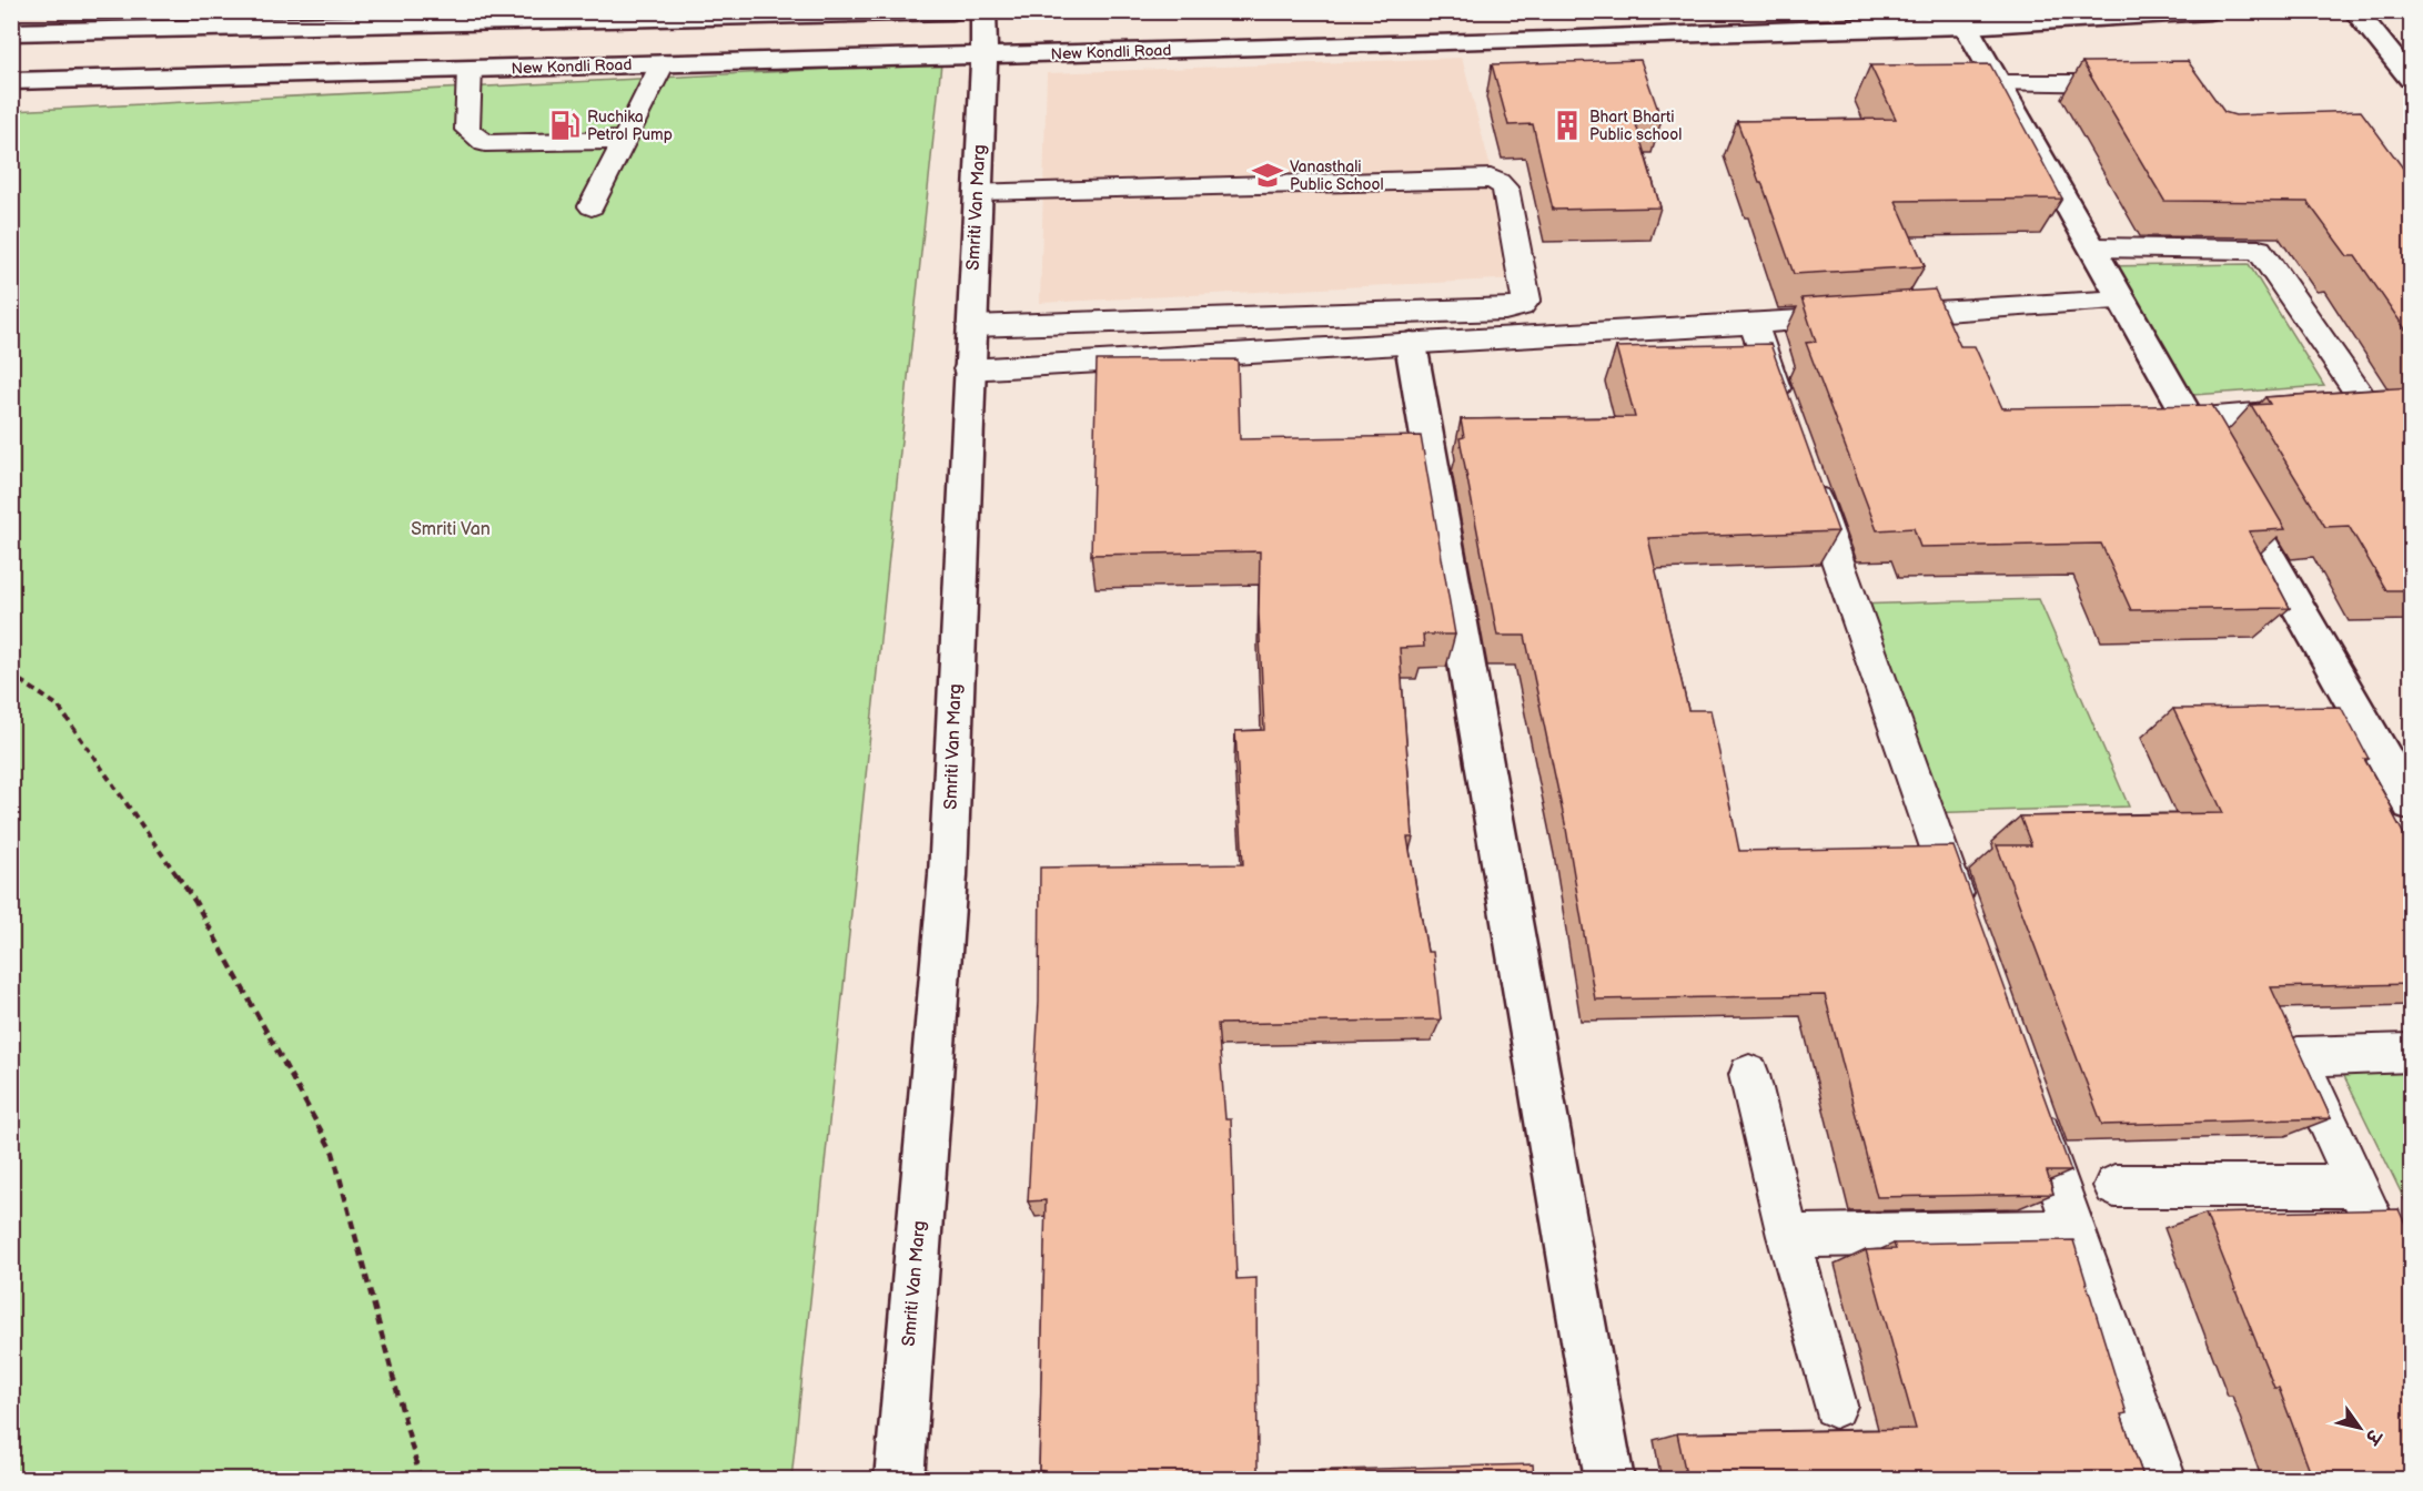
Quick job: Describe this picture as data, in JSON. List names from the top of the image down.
{
  "streets": {
    "street": ["New Kondli Road", "Smriti Van Marg"]
  },
  "crossings": [
    ["New Kondli Road", "Smriti Van Marg"]
  ],
  "parks": ["Smriti Van"],
  "places": {
    "fuel station": ["Ruchika Petrol Pump"],
    "building": ["Bhart Bharti Public school"],
    "school or university": ["Vanasthali Public School"]
  },
  "north": "bottom right"
}
